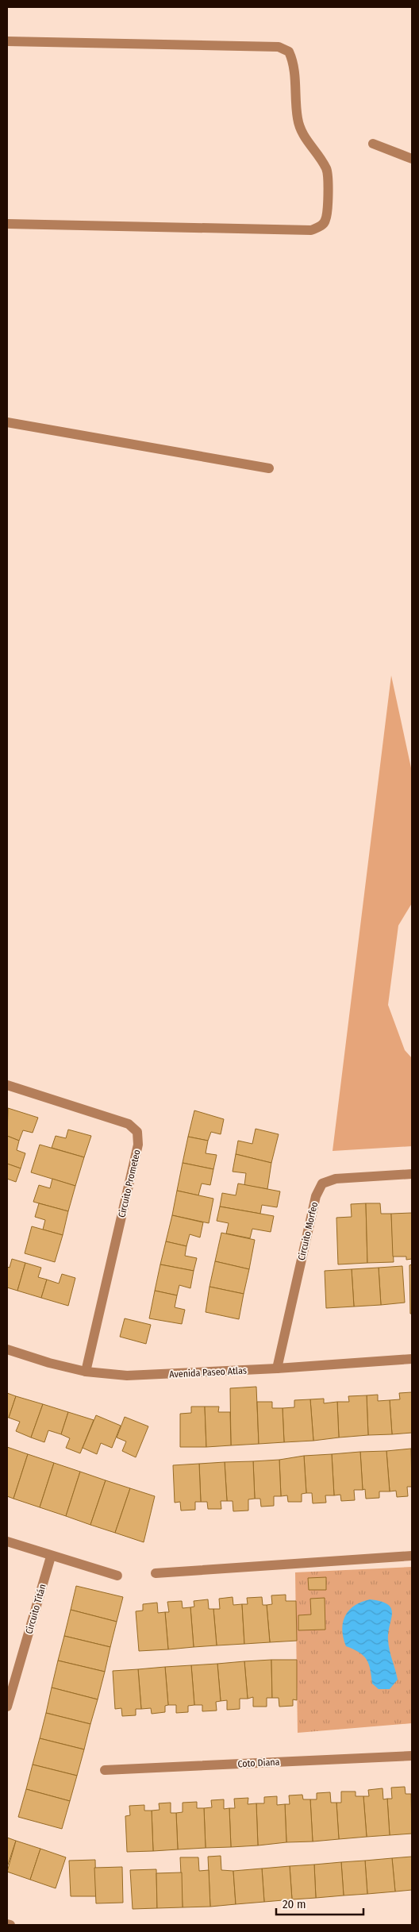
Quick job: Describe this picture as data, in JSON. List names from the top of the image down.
{
  "streets": {
    "street": [
      "Circuito Prometeo",
      "Circuito Morfeo",
      "Avenida Paseo Atlas",
      "Circuito Titán",
      "Coto Diana"
    ]
  },
  "crossings": [
    ["Circuito Prometeo", "Avenida Paseo Atlas"],
    ["Circuito Morfeo", "Avenida Paseo Atlas"]
  ],
  "scale_bar": "20 m"
}
